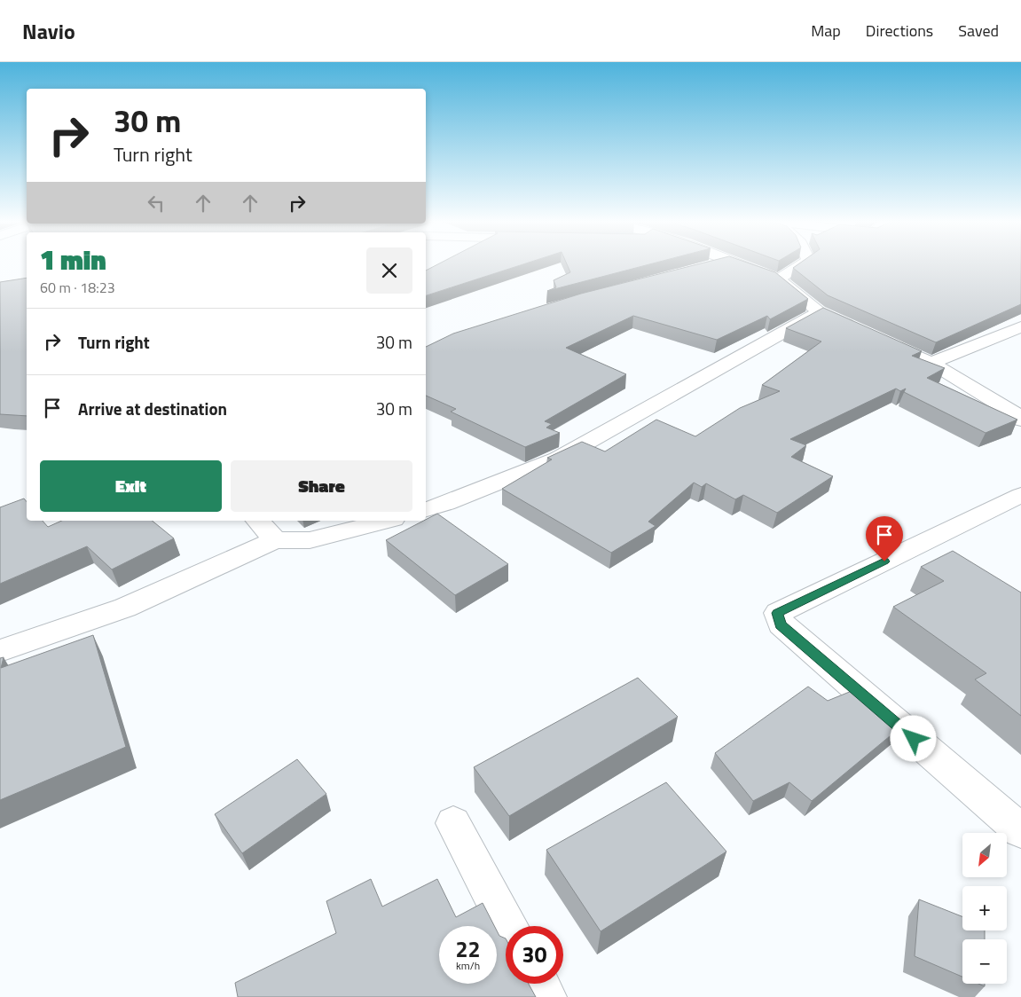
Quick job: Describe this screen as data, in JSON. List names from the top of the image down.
{
  "north": "bottom left",
  "page": {
    "header": "Navio",
    "nav": ["Map", "Directions", "Saved"],
    "turn": ["30 m", "Turn right"],
    "heading": ["1 min", "60 m · 18:23"],
    "list": [
      {
        "name": "Turn right",
        "value": "30 m"
      },
      {
        "name": "Arrive at destination",
        "value": "30 m"
      }
    ],
    "buttons": ["Exit", "Share"],
    "map_buttons": ["+", "−"],
    "speed": "22 km/h",
    "limit": "30"
  }
}
